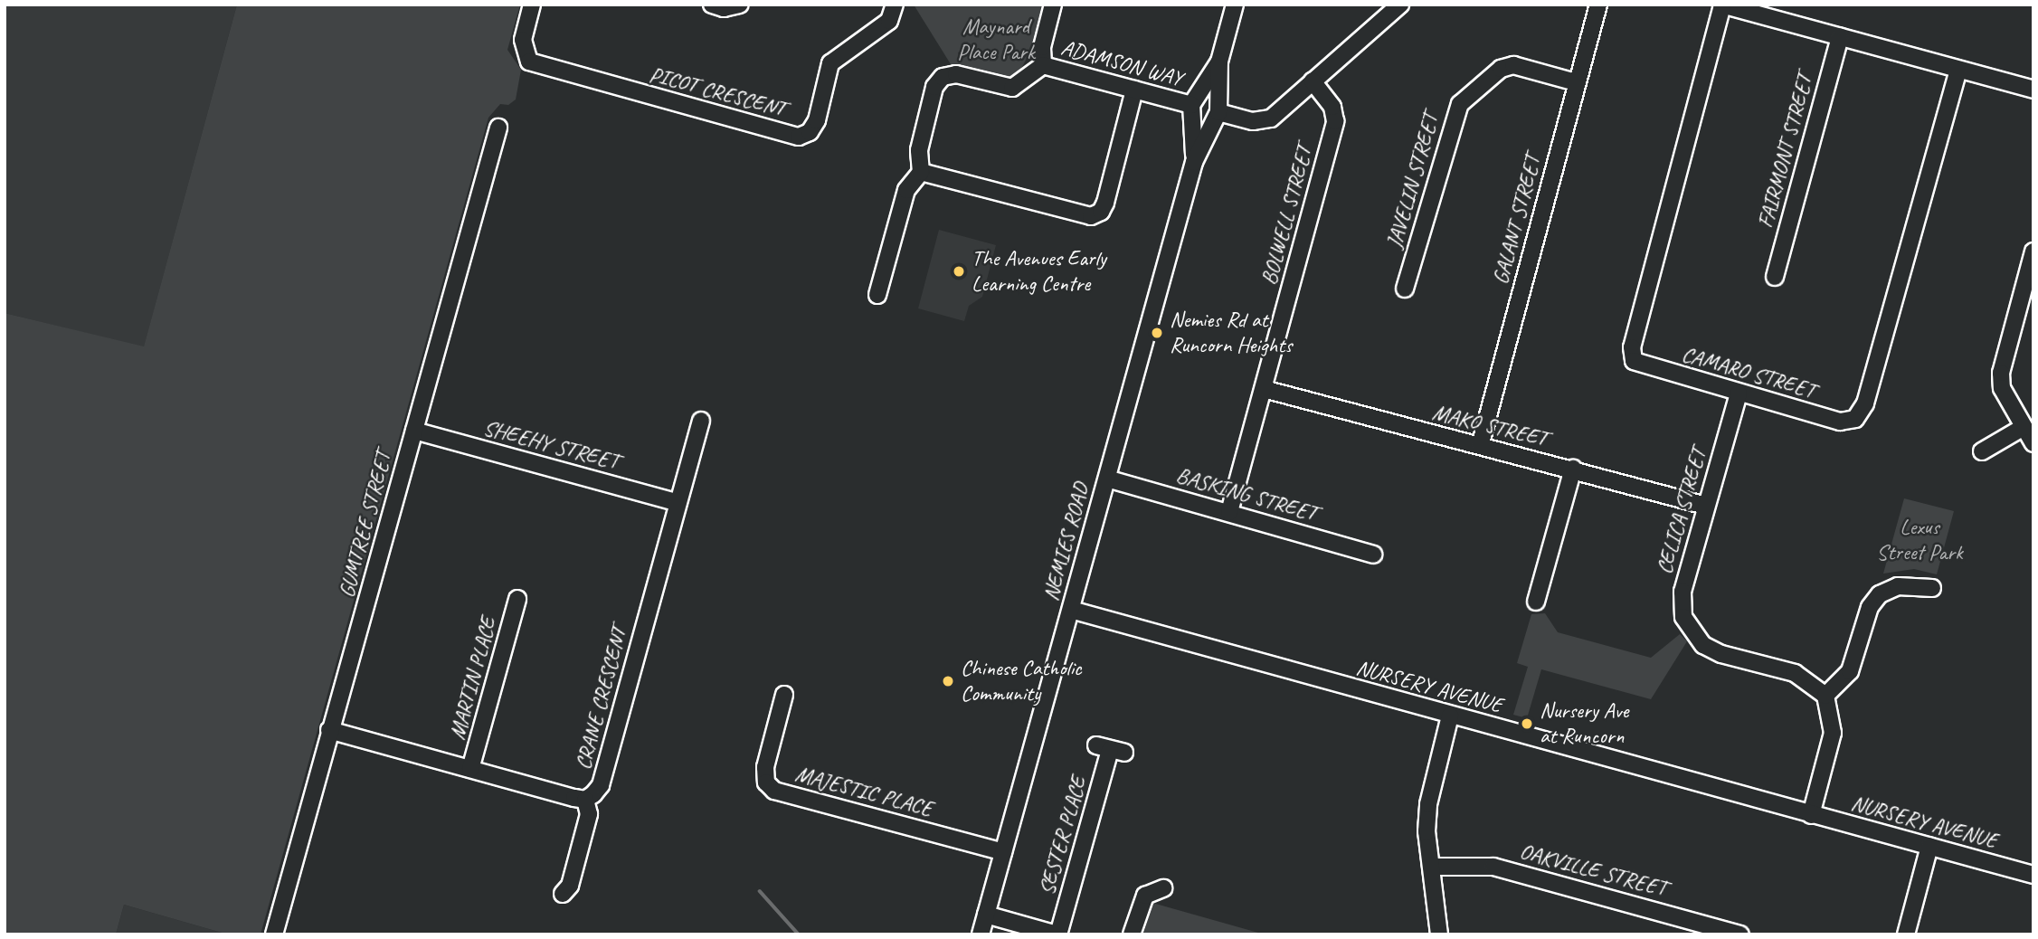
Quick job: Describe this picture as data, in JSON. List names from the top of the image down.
{
  "streets": {
    "street": [
      "ADAMSON WAY",
      "PICOT CRESCENT",
      "FAIRMONT STREET",
      "JAVELIN STREET",
      "BOLWELL STREET",
      "GALANT STREET",
      "CAMARO STREET",
      "MAKO STREET",
      "SHEEHY STREET",
      "BASKING STREET",
      "CELICA STREET",
      "GUMTREE STREET",
      "NEMIES ROAD",
      "MARTIN PLACE",
      "NURSERY AVENUE",
      "CRANE CRESCENT",
      "MAJESTIC PLACE",
      "SESTER PLACE",
      "OAKVILLE STREET"
    ]
  },
  "crossings": [
    ["ADAMSON WAY", "NEMIES ROAD"],
    ["JAVELIN STREET", "GALANT STREET"],
    ["BOLWELL STREET", "MAKO STREET"],
    ["BOLWELL STREET", "BASKING STREET"],
    ["GALANT STREET", "MAKO STREET"],
    ["CAMARO STREET", "CELICA STREET"],
    ["MAKO STREET", "CELICA STREET"],
    ["SHEEHY STREET", "GUMTREE STREET"],
    ["SHEEHY STREET", "CRANE CRESCENT"],
    ["BASKING STREET", "NEMIES ROAD"],
    ["GUMTREE STREET", "CRANE CRESCENT"],
    ["NEMIES ROAD", "NURSERY AVENUE"],
    ["NEMIES ROAD", "MAJESTIC PLACE"],
    ["MARTIN PLACE", "CRANE CRESCENT"]
  ],
  "parks": ["Maynard Place Park", "Lexus Street Park"],
  "places": [
    "The Avenues Early Learning Centre",
    "Nemies Rd at Runcorn Heights",
    "Chinese Catholic Community",
    "Nursery Ave at Runcorn"
  ]
}
